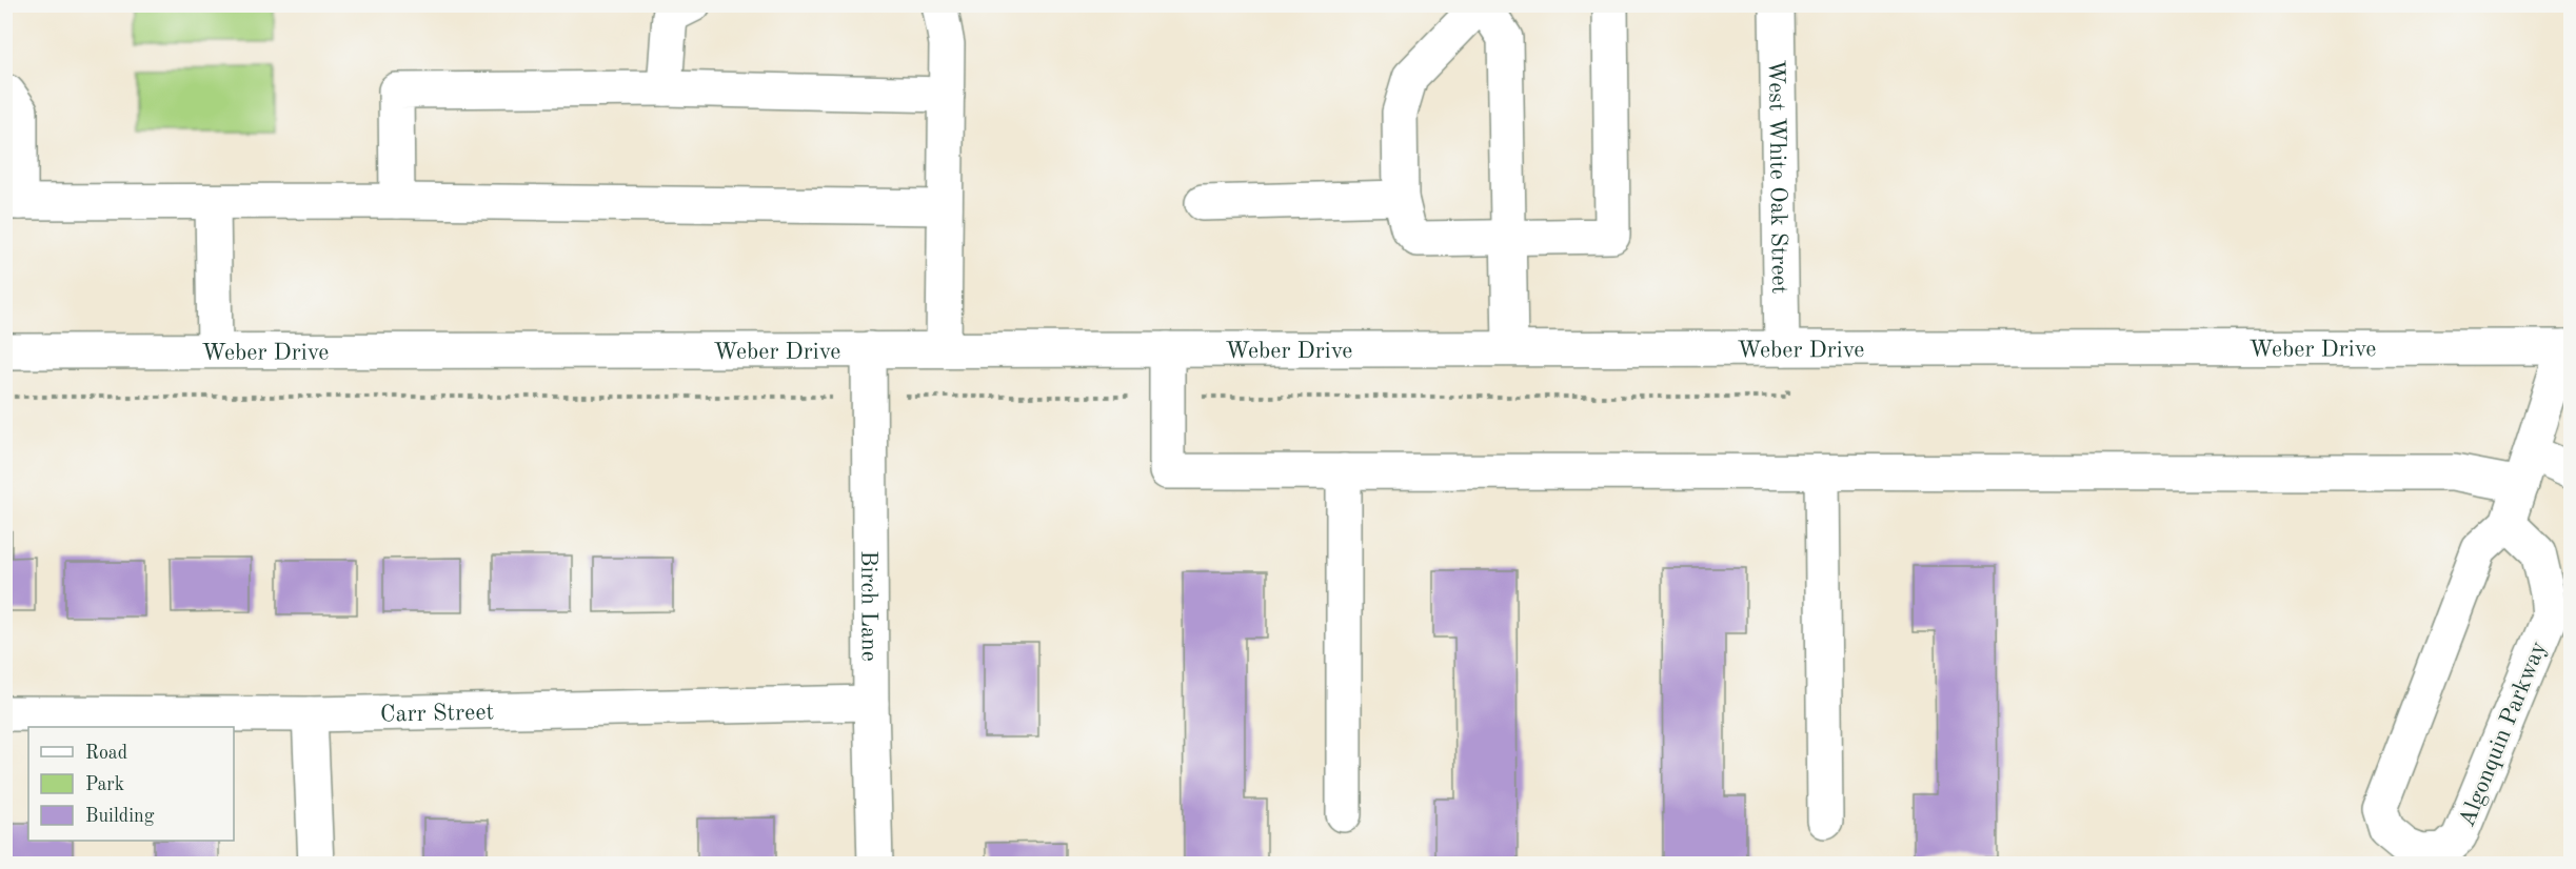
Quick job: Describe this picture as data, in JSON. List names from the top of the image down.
{
  "streets": {
    "street": [
      "West White Oak Street",
      "Weber Drive",
      "Birch Lane",
      "Carr Street",
      "Algonquin Parkway"
    ]
  },
  "crossings": [
    ["West White Oak Street", "Weber Drive"],
    ["Weber Drive", "Birch Lane"],
    ["Weber Drive", "Algonquin Parkway"],
    ["Birch Lane", "Carr Street"]
  ],
  "legend": ["Road", "Park", "Building"]
}
